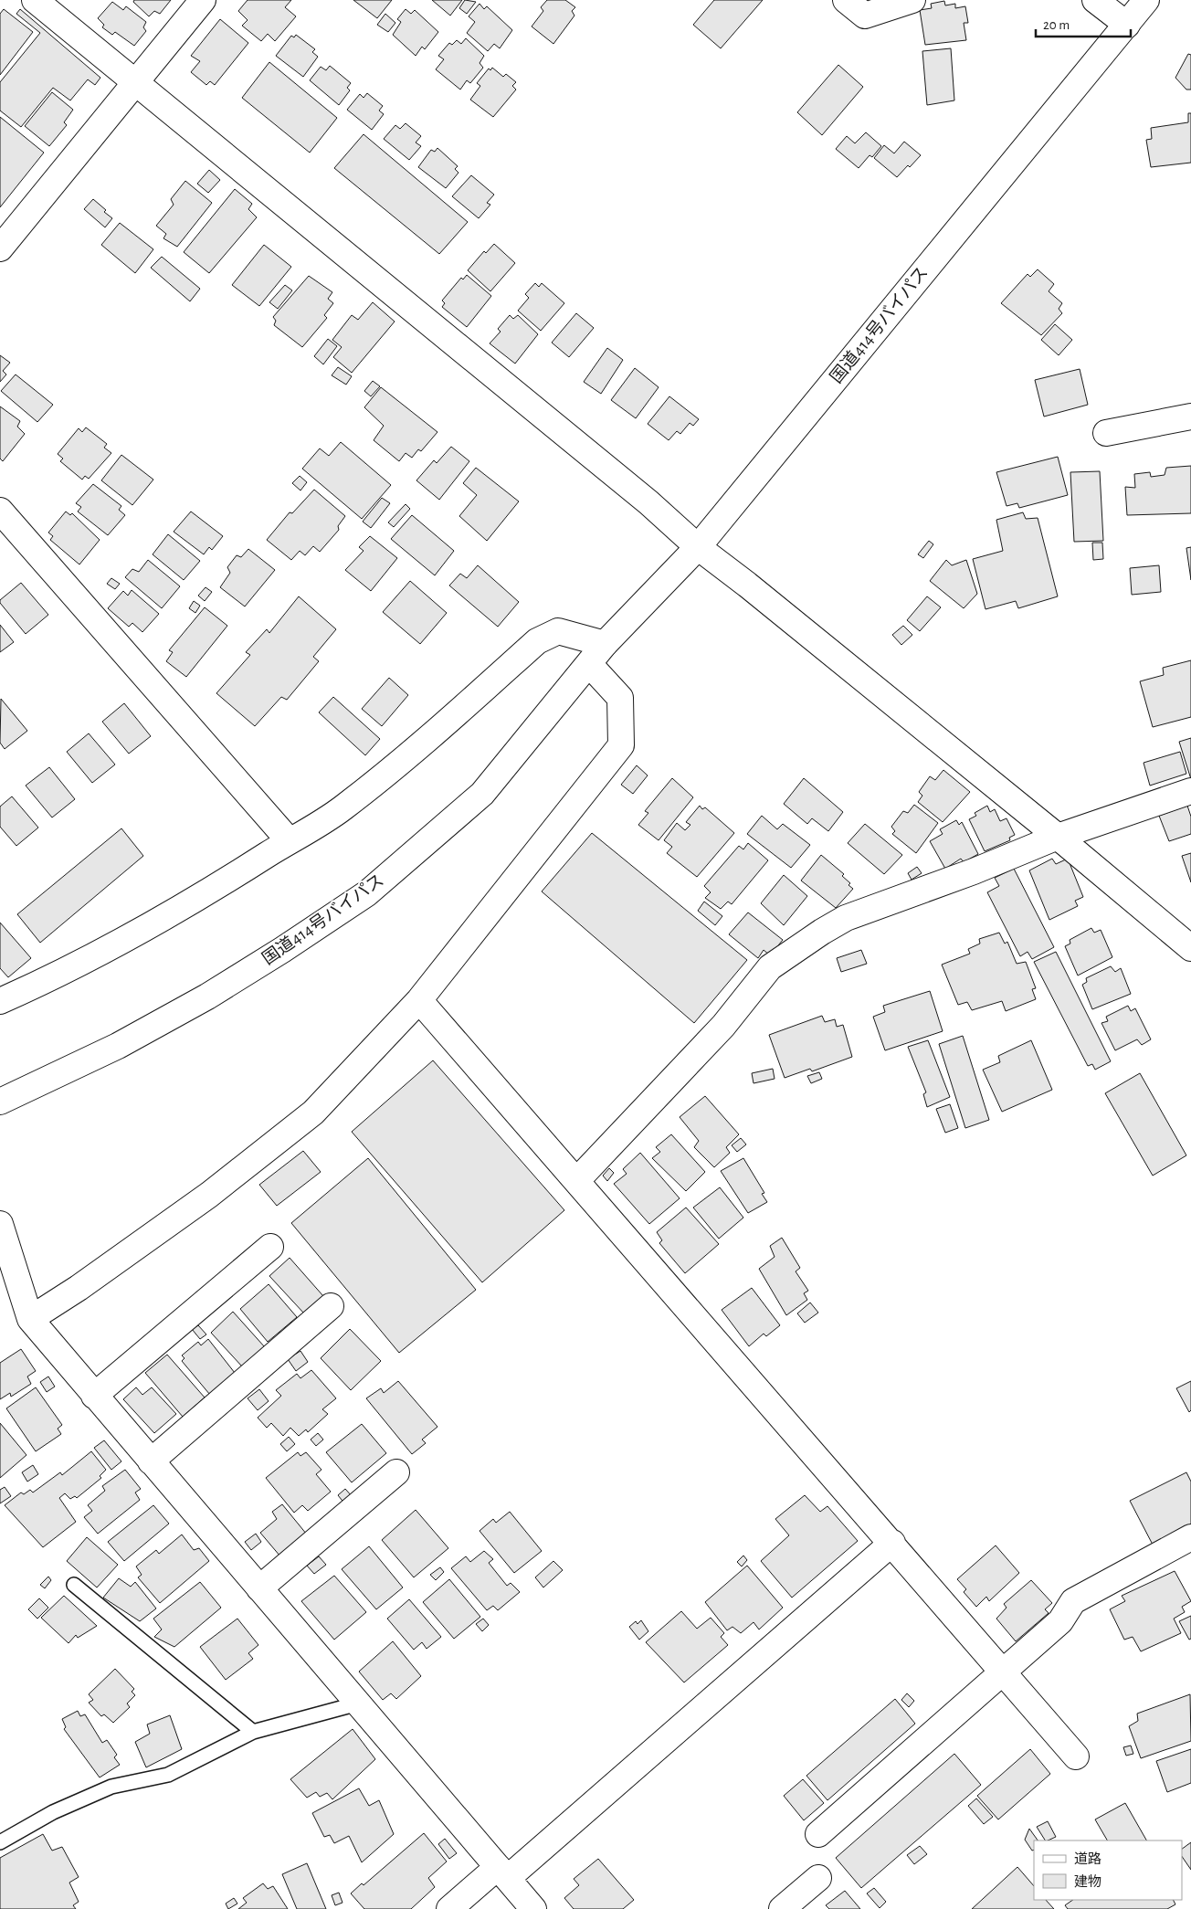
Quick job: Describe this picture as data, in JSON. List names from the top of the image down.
{
  "streets": {
    "main road": ["国道414号バイパス"]
  },
  "legend": ["道路", "建物"],
  "scale_bar": "20 m"
}
